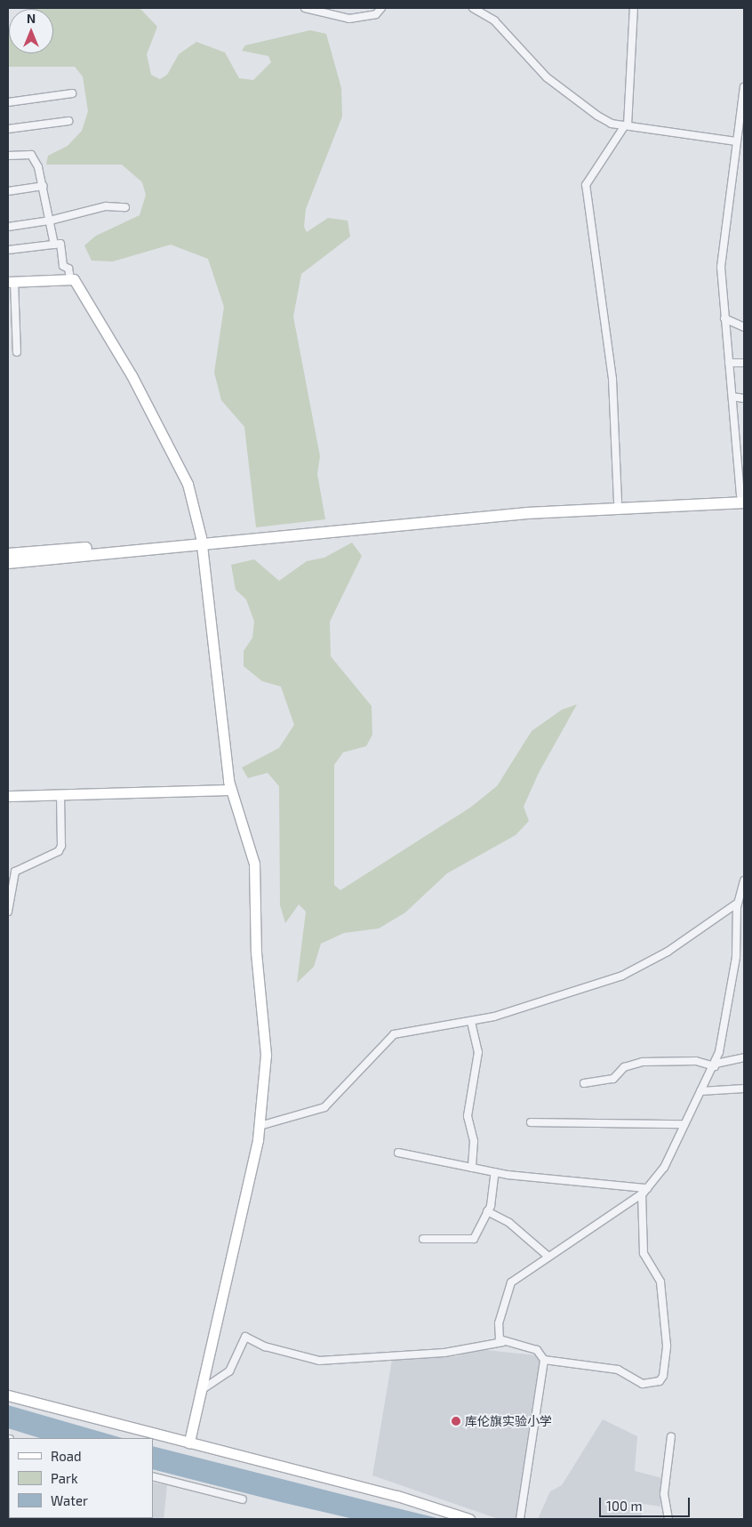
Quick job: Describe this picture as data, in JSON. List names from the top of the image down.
{
  "places": ["库伦旗实验小学"],
  "legend": ["Road", "Park", "Water"],
  "scale_bar": "100 m",
  "north": "top"
}
